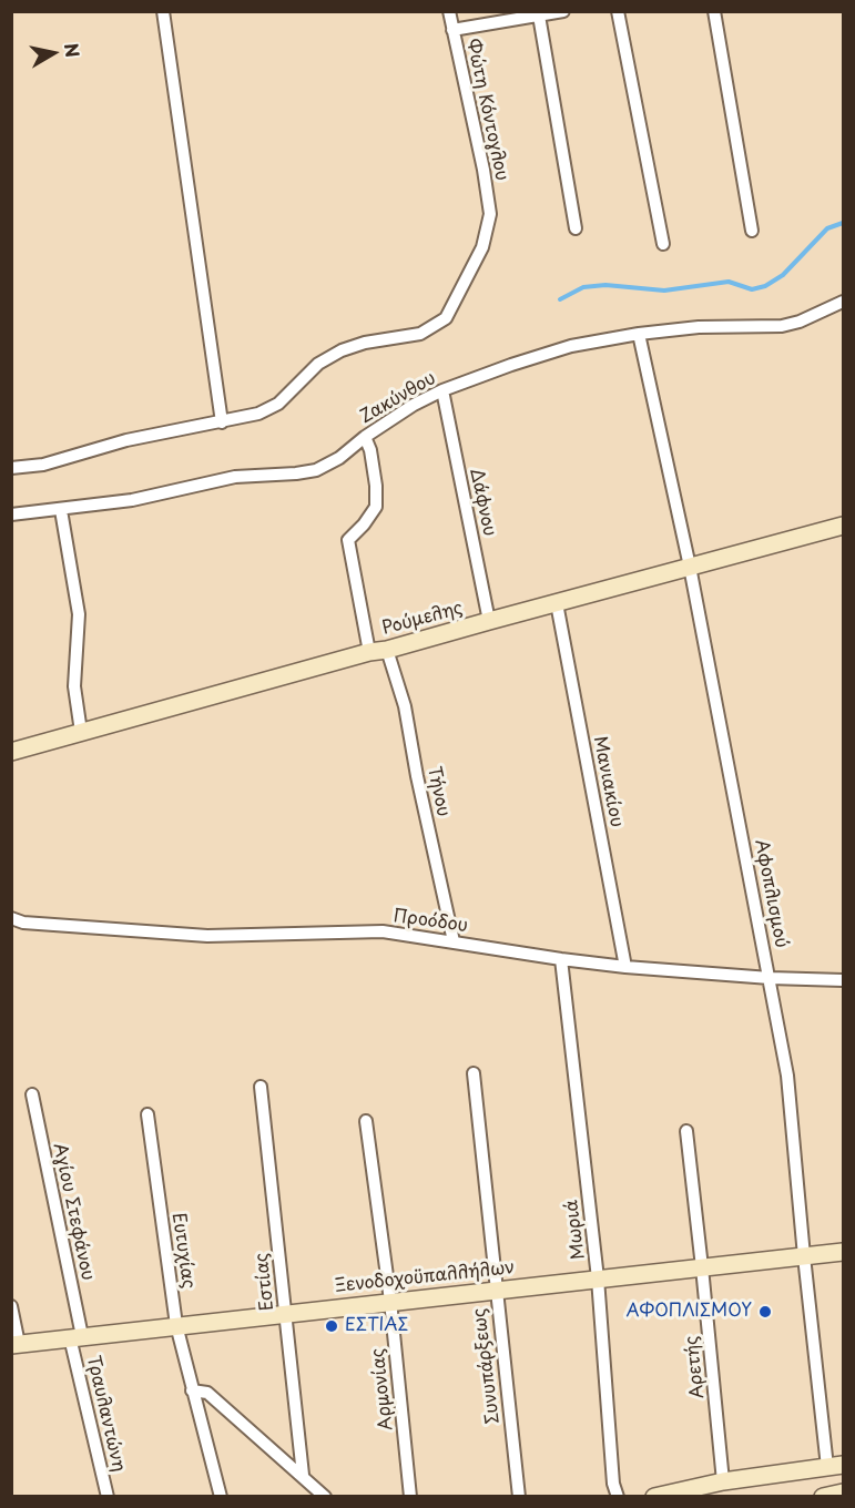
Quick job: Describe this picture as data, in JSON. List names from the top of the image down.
{
  "streets": {
    "street": [
      "Φώτη Κόντογλου",
      "Ζακύνθου",
      "Δάφνου",
      "Ρούμελης",
      "Μανιακίου",
      "Τήνου",
      "Αφοπλισμού",
      "Προόδου",
      "Αγίου Στεφάνου",
      "Μωριά",
      "Ευτυχίας",
      "Ξενοδοχοϋπαλλήλων",
      "Εστίας",
      "Συνυπάρξεως",
      "Αρετής",
      "Αρμονίας",
      "Τραυλαντώνη"
    ]
  },
  "crossings": [
    ["Ζακύνθου", "Δάφνου"],
    ["Ζακύνθου", "Αφοπλισμού"],
    ["Δάφνου", "Ρούμελης"],
    ["Ρούμελης", "Μανιακίου"],
    ["Ρούμελης", "Τήνου"],
    ["Ρούμελης", "Αφοπλισμού"],
    ["Μανιακίου", "Προόδου"],
    ["Τήνου", "Προόδου"],
    ["Αφοπλισμού", "Προόδου"],
    ["Αφοπλισμού", "Ξενοδοχοϋπαλλήλων"],
    ["Προόδου", "Μωριά"],
    ["Αγίου Στεφάνου", "Ξενοδοχοϋπαλλήλων"],
    ["Αγίου Στεφάνου", "Τραυλαντώνη"],
    ["Μωριά", "Ξενοδοχοϋπαλλήλων"],
    ["Ευτυχίας", "Ξενοδοχοϋπαλλήλων"],
    ["Ξενοδοχοϋπαλλήλων", "Εστίας"],
    ["Ξενοδοχοϋπαλλήλων", "Συνυπάρξεως"],
    ["Ξενοδοχοϋπαλλήλων", "Αρετής"],
    ["Ξενοδοχοϋπαλλήλων", "Αρμονίας"],
    ["Ξενοδοχοϋπαλλήλων", "Τραυλαντώνη"]
  ],
  "places": ["ΑΦΟΠΛΙΣΜΟΥ", "ΕΣΤΙΑΣ"],
  "north": "right"
}
